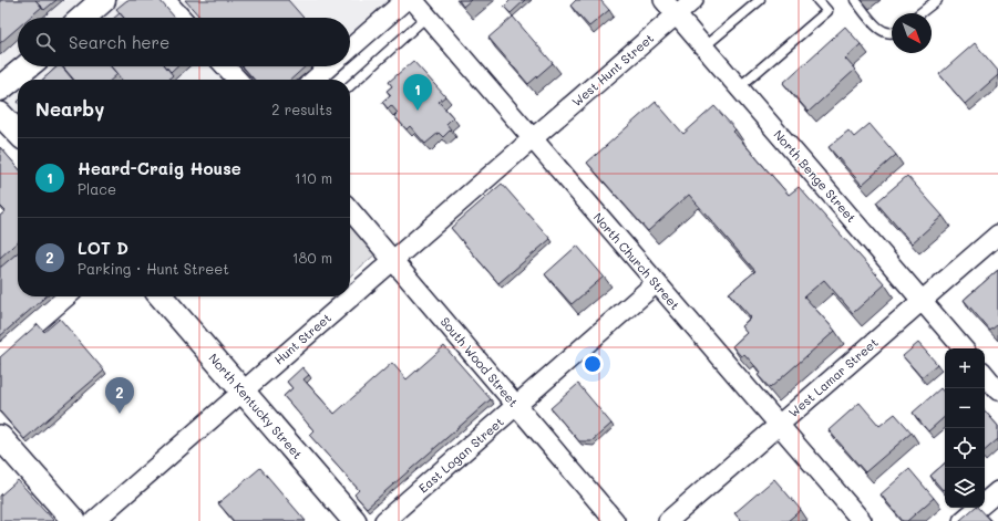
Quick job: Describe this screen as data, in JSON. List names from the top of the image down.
{
  "streets": {
    "street": [
      "West Hunt Street",
      "North Benge Street",
      "North Church Street",
      "Hunt Street",
      "South Wood Street",
      "West Lamar Street",
      "North Kentucky Street",
      "East Logan Street"
    ]
  },
  "crossings": [
    ["West Hunt Street", "North Benge Street"],
    ["West Hunt Street", "North Church Street"],
    ["West Hunt Street", "Hunt Street"],
    ["North Benge Street", "West Lamar Street"],
    ["North Church Street", "Hunt Street"],
    ["North Church Street", "West Lamar Street"],
    ["North Church Street", "East Logan Street"],
    ["Hunt Street", "South Wood Street"],
    ["Hunt Street", "North Kentucky Street"],
    ["South Wood Street", "East Logan Street"]
  ],
  "north": "bottom right",
  "page": {
    "search": "Search here",
    "pins": ["1", "2"],
    "heading": ["Nearby", "2 results"],
    "list": [
      {
        "mark": "1",
        "name": "Heard-Craig House",
        "note": "Place",
        "value": "110 m"
      },
      {
        "mark": "2",
        "name": "LOT D",
        "note": "Parking · Hunt Street",
        "value": "180 m"
      }
    ],
    "map_buttons": ["+", "−"]
  }
}
